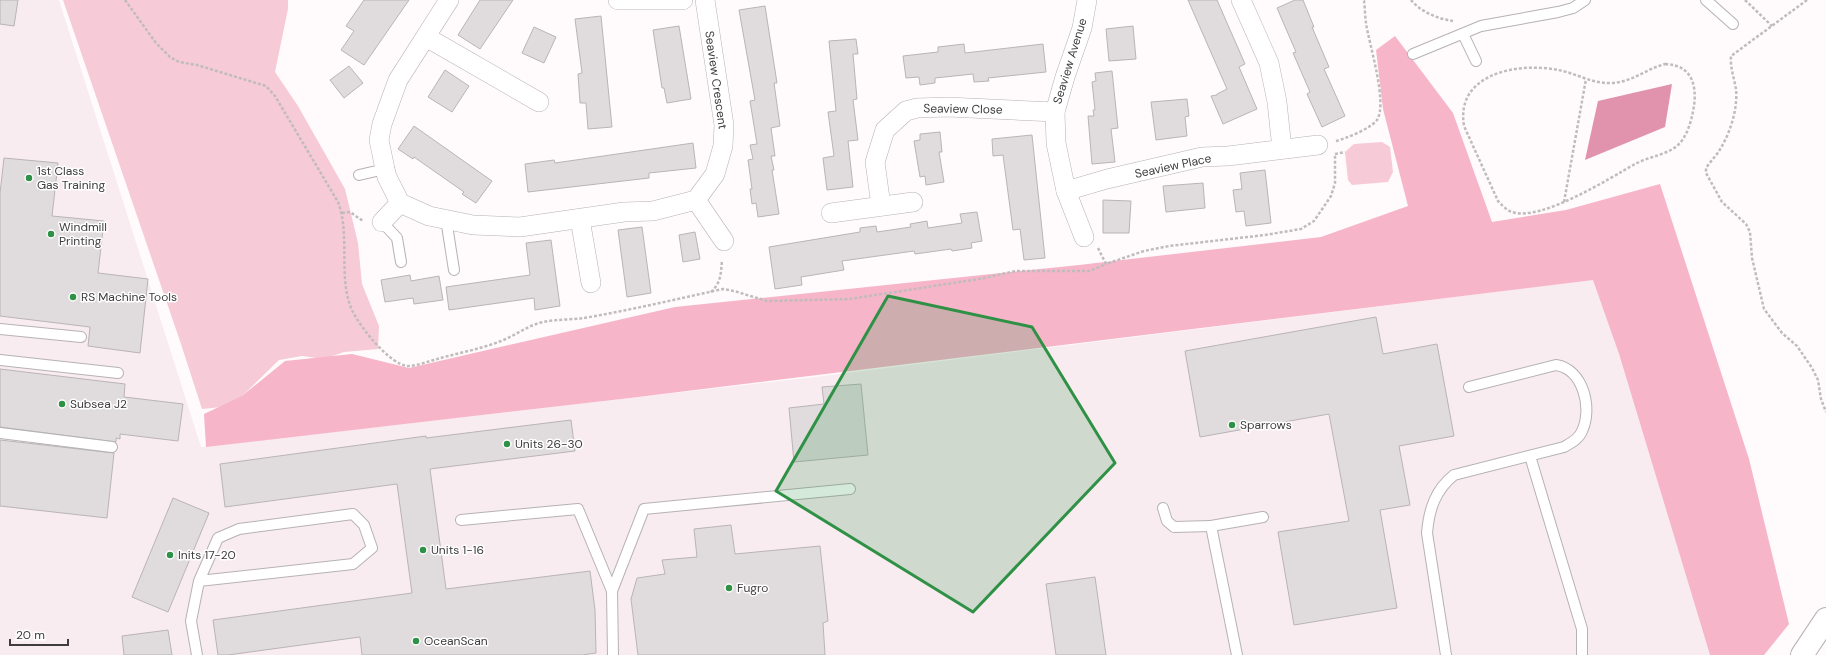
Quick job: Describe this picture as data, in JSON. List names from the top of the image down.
{
  "streets": {
    "street": [
      "Seaview Avenue",
      "Seaview Crescent",
      "Seaview Close",
      "Seaview Place"
    ]
  },
  "crossings": [
    ["Seaview Avenue", "Seaview Close"],
    ["Seaview Avenue", "Seaview Place"]
  ],
  "places": [
    "1st Class Gas Training",
    "Windmill Printing",
    "RS Machine Tools",
    "Subsea J2",
    "Sparrows",
    "Units 26-30",
    "Units 1-16",
    "Inits 17-20",
    "Fugro",
    "OceanScan"
  ],
  "scale_bar": "20 m"
}
